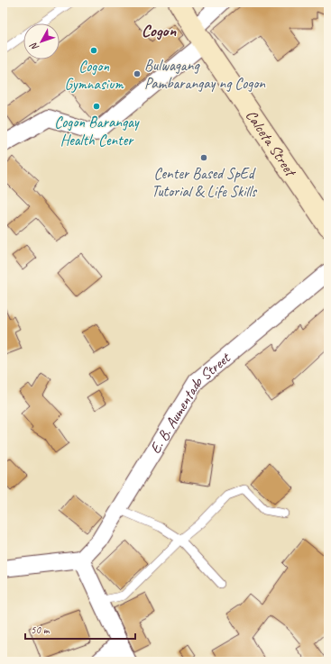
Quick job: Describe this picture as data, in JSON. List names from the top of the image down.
{
  "streets": {
    "main road": ["Calceta Street"],
    "street": ["E. B. Aumentado Street"]
  },
  "districts": ["Cogon"],
  "places": [
    "Cogon Gymnasium",
    "Bulwagang Pambarangay ng Cogon",
    "Cogon Barangay Health Center",
    "Center Based SpEd Tutorial & Life Skills"
  ],
  "scale_bar": "50 m",
  "north": "bottom left"
}
